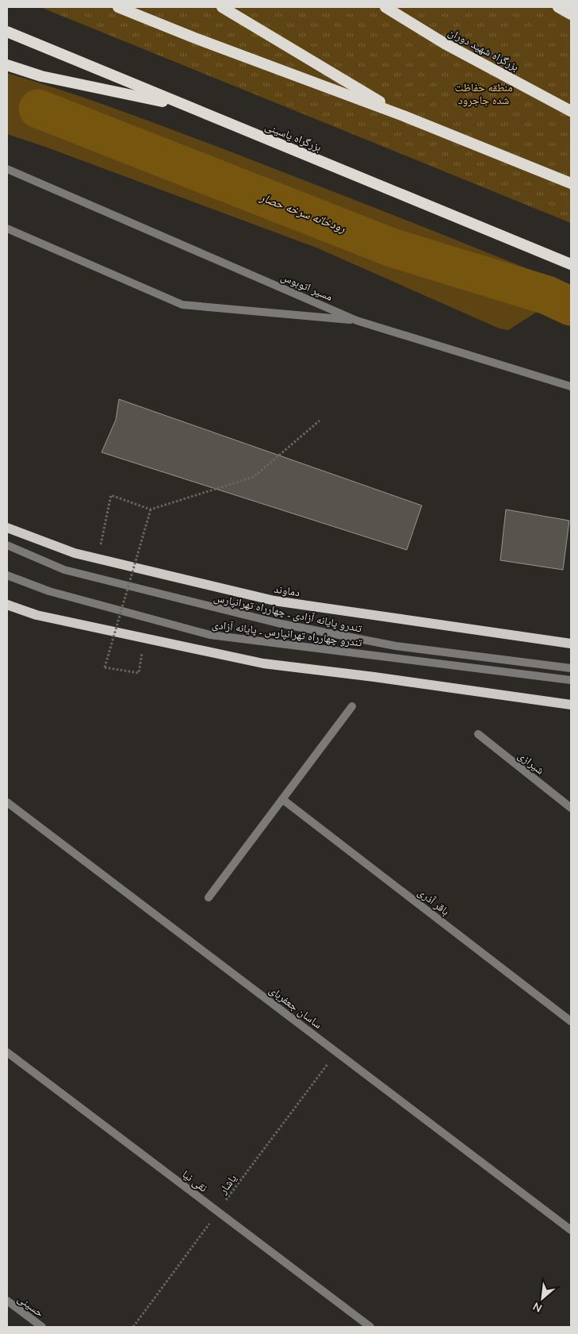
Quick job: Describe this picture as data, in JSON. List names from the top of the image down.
{
  "streets": {
    "highway": ["بزرگراه شهید دوران", "بزرگراه یاسینی"],
    "main road": ["دماوند"],
    "street": [
      "مسیر اتوبوس",
      "تندرو پایانه آزادی ـ چهارراه تهرانپارس",
      "تندرو چهارراه تهرانپارس ـ پایانه آزادی",
      "شیرازی",
      "باقر آذری",
      "ساسان جعفربای",
      "نقی نیا",
      "حسینی"
    ],
    "path": ["یاشار"]
  },
  "crossings": [
    ["ساسان جعفربای", "یاشار"],
    ["نقی نیا", "یاشار"]
  ],
  "water": ["رودخانه سرخه حصار"],
  "parks": ["منطقه حفاظت شده جاجرود"],
  "north": "bottom left"
}
